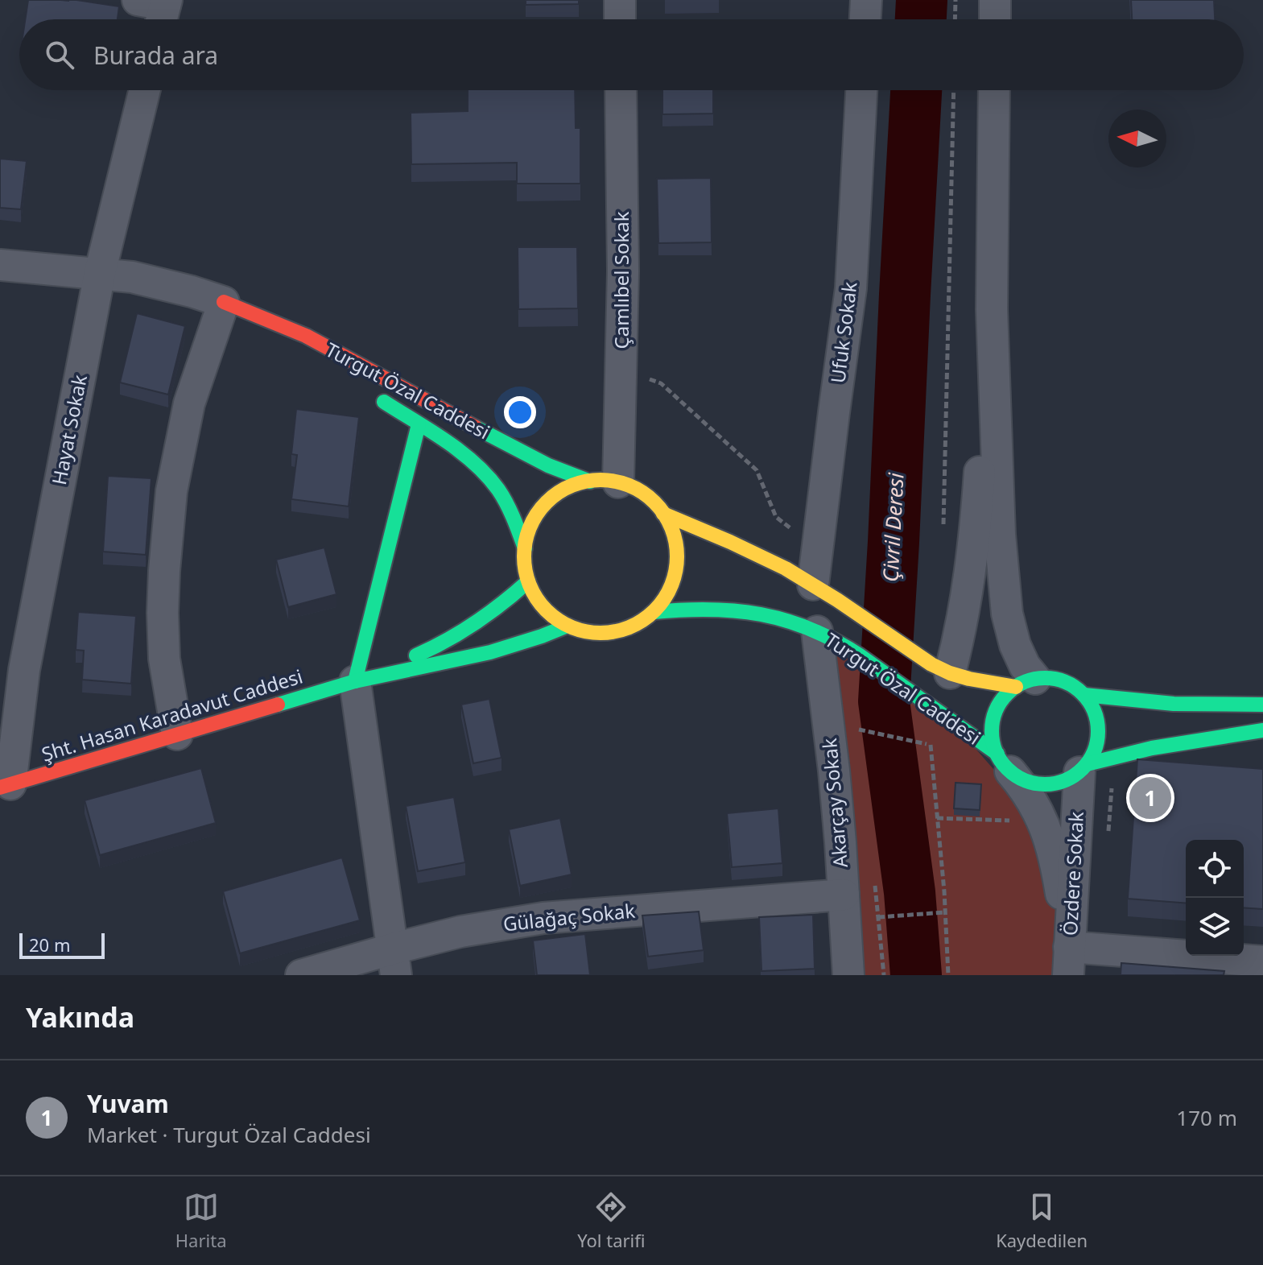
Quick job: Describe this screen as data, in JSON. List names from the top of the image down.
{
  "streets": {
    "street": [
      "Çamlıbel Sokak",
      "Ufuk Sokak",
      "Turgut Özal Caddesi",
      "Hayat Sokak",
      "Şht. Hasan Karadavut Caddesi",
      "Akarçay Sokak",
      "Özdere Sokak",
      "Gülağaç Sokak"
    ]
  },
  "crossings": [
    ["Çamlıbel Sokak", "Turgut Özal Caddesi"],
    ["Ufuk Sokak", "Turgut Özal Caddesi"],
    ["Turgut Özal Caddesi", "Hayat Sokak"],
    ["Turgut Özal Caddesi", "Akarçay Sokak"],
    ["Turgut Özal Caddesi", "Özdere Sokak"],
    ["Hayat Sokak", "Şht. Hasan Karadavut Caddesi"],
    ["Akarçay Sokak", "Gülağaç Sokak"]
  ],
  "water": ["Çivril Deresi"],
  "scale_bar": "20 m",
  "north": "left",
  "page": {
    "search": "Burada ara",
    "pins": "1",
    "scale": "20 m",
    "heading": "Yakında",
    "list": [
      {
        "mark": "1",
        "name": "Yuvam",
        "note": "Market · Turgut Özal Caddesi",
        "value": "170 m"
      }
    ],
    "nav": ["Harita", "Yol tarifi", "Kaydedilen"]
  }
}
